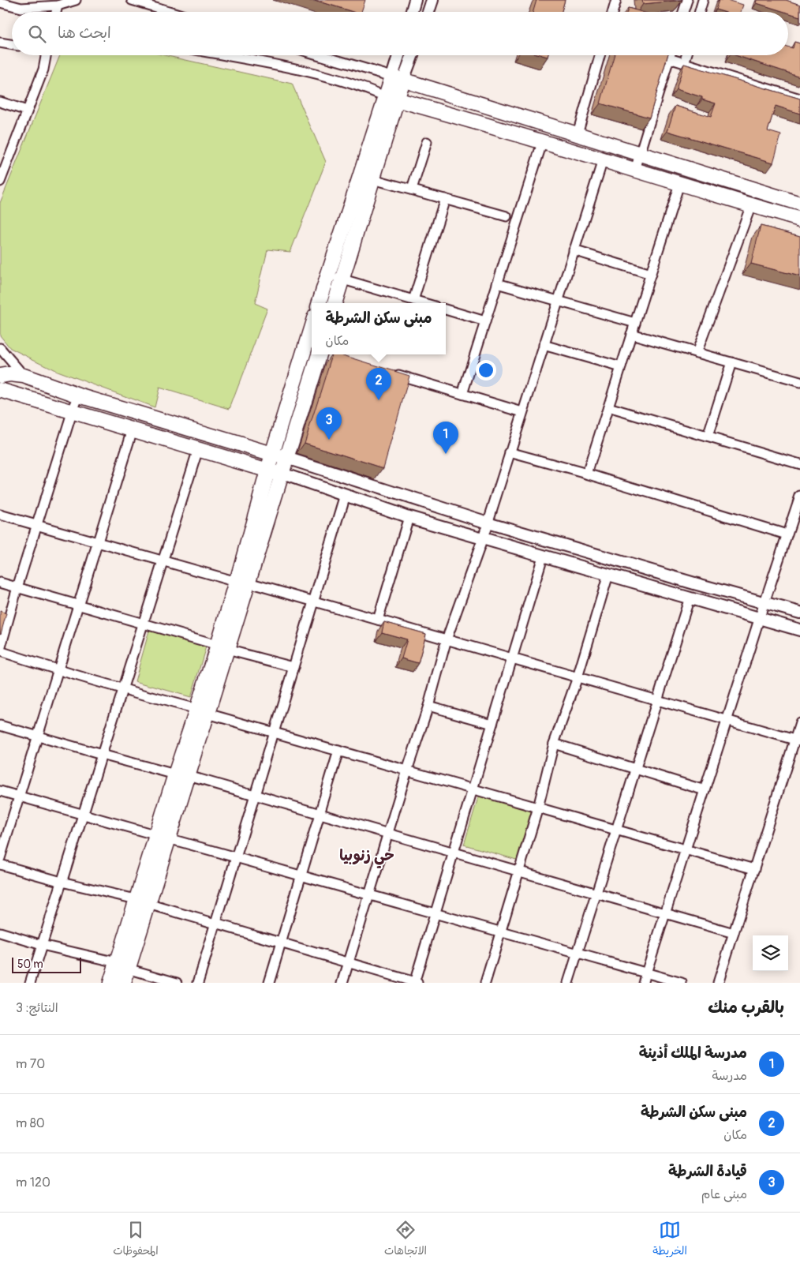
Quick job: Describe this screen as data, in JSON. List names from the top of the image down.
{
  "districts": ["حي زنوبيا"],
  "scale_bar": "50 m",
  "page": {
    "search": "ابحث هنا",
    "popup": ["مبنى سكن الشرطة", "مكان"],
    "pins": ["2", "3", "1"],
    "scale": "50 m",
    "heading": ["بالقرب منك", "النتائج: 3"],
    "list": [
      {
        "mark": "1",
        "name": "مدرسة الملك أذينة",
        "note": "مدرسة",
        "value": "70 m"
      },
      {
        "mark": "2",
        "name": "مبنى سكن الشرطة",
        "note": "مكان",
        "value": "80 m"
      },
      {
        "mark": "3",
        "name": "قيادة الشرطة",
        "note": "مبنى عام",
        "value": "120 m"
      }
    ],
    "nav": ["الخريطة", "الاتجاهات", "المحفوظات"]
  }
}
